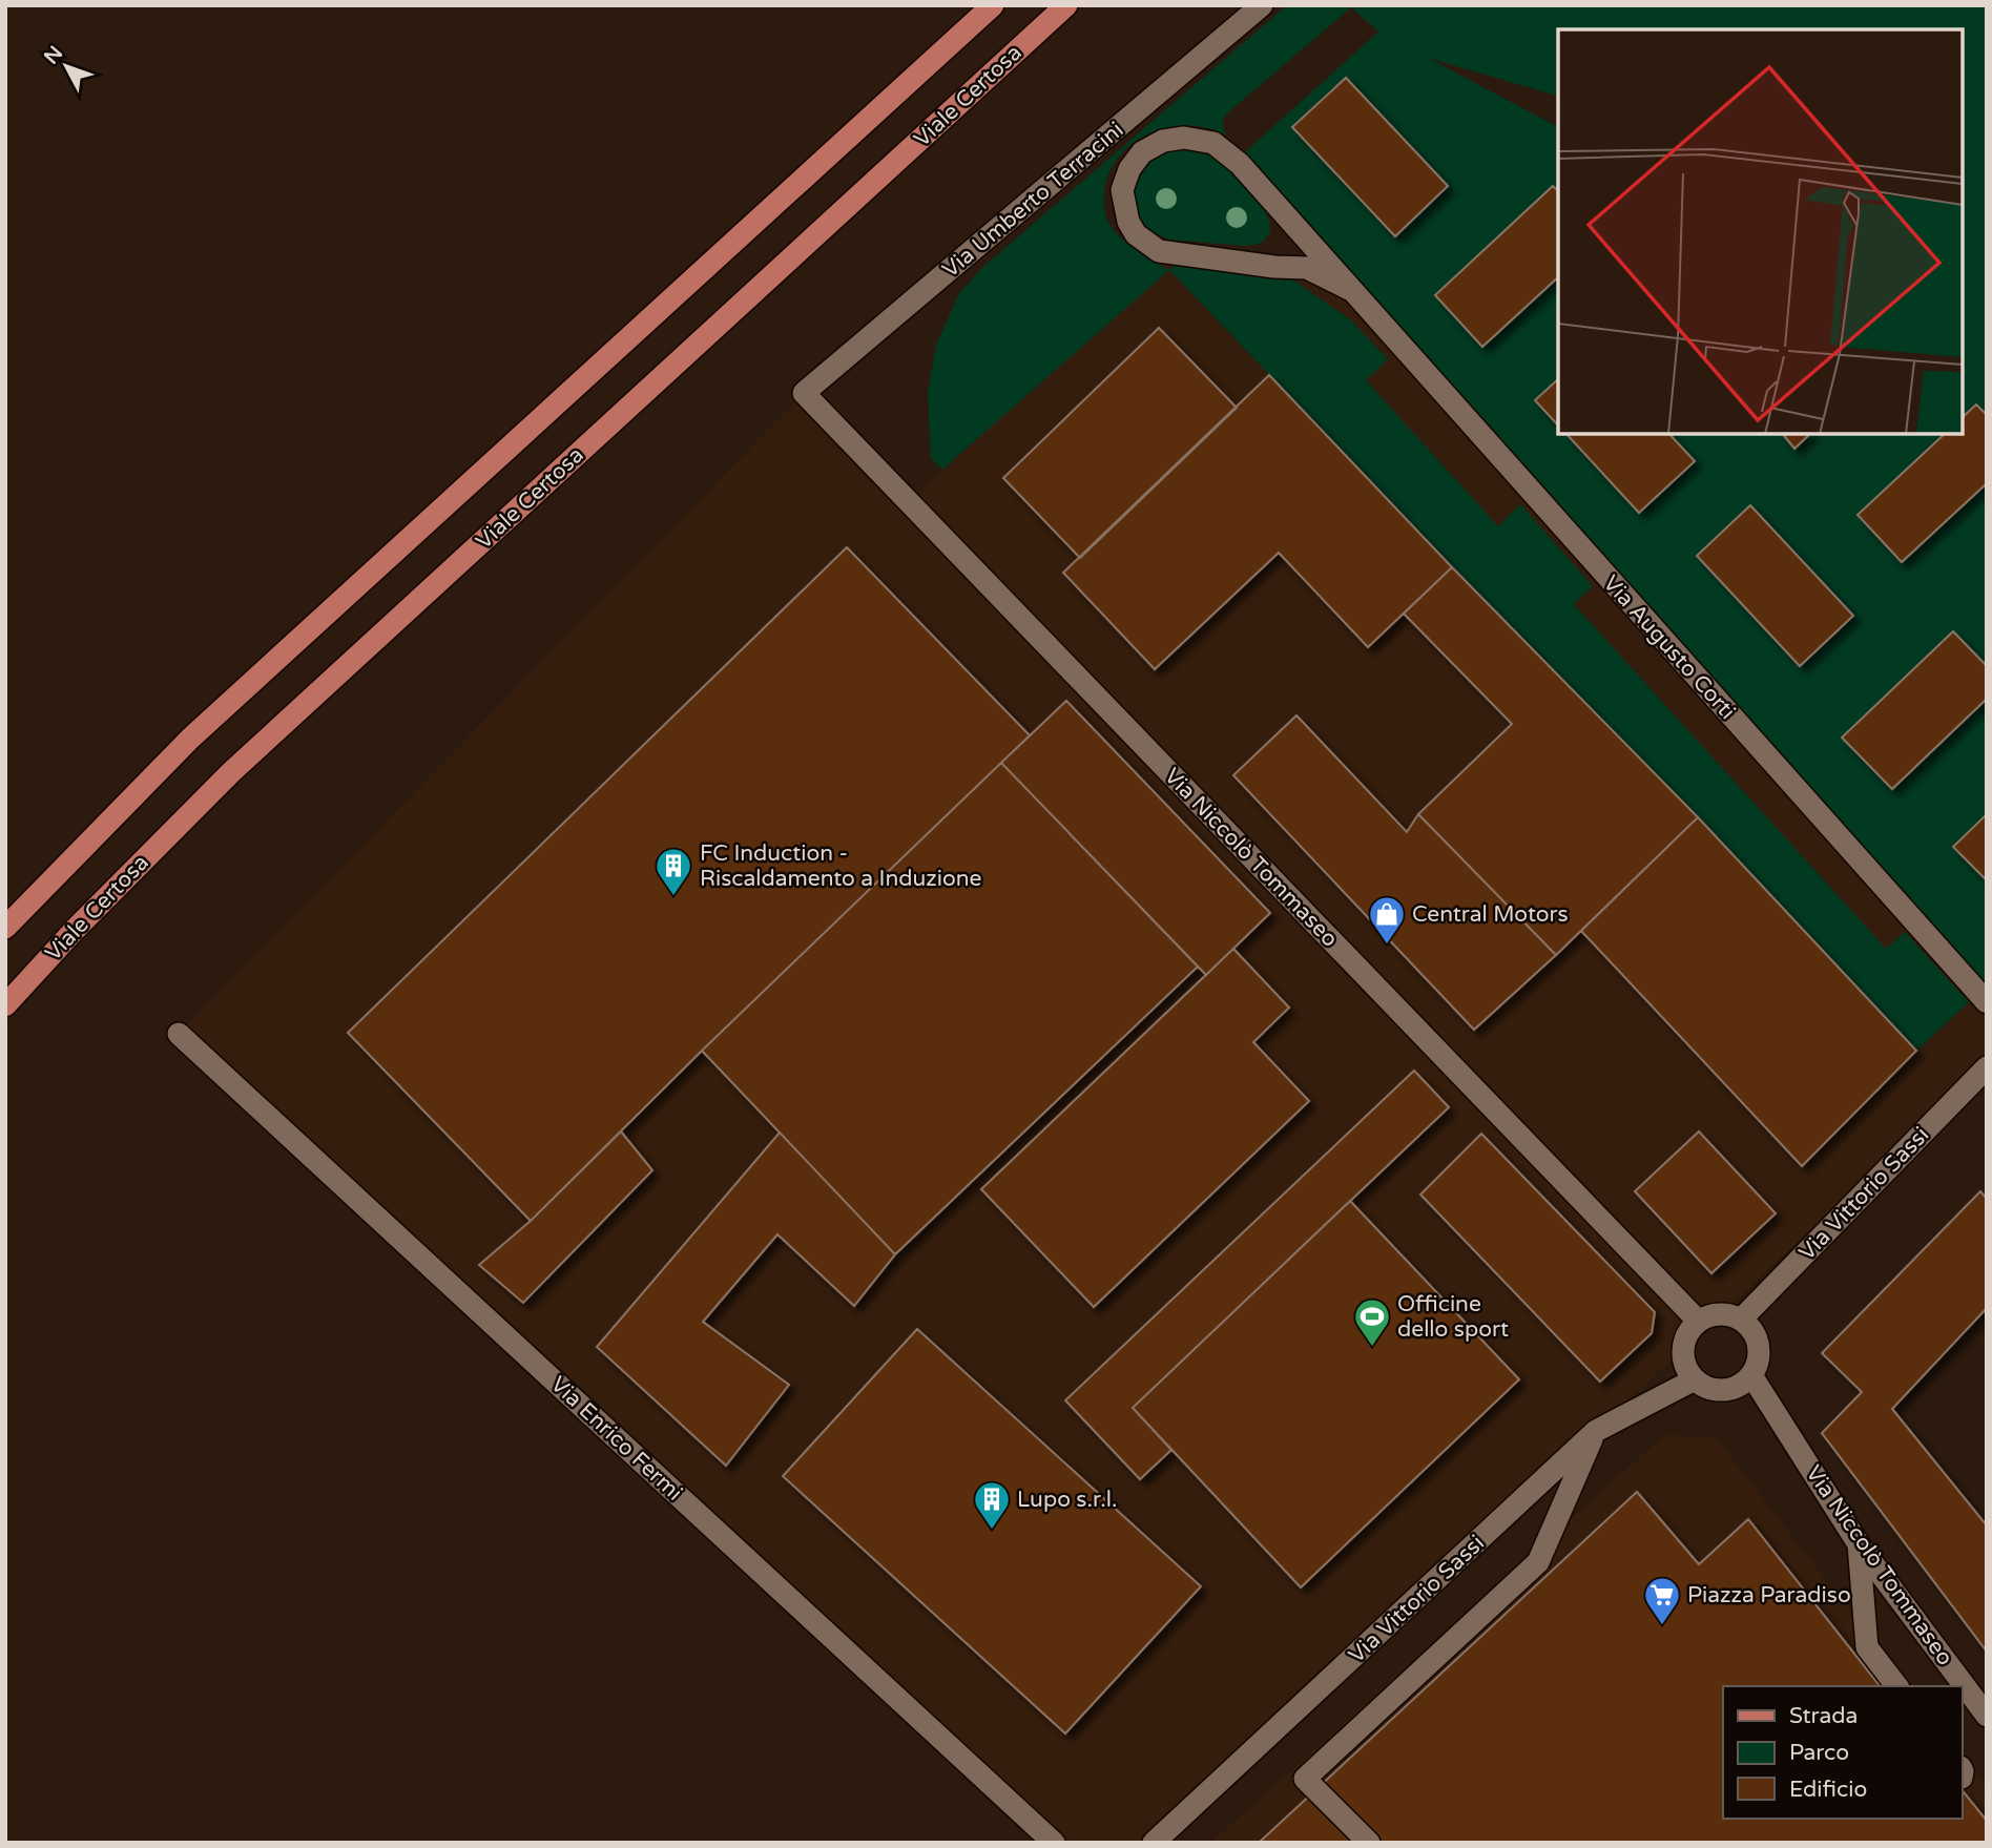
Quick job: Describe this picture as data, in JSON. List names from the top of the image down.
{
  "streets": {
    "main road": ["Viale Certosa"],
    "street": [
      "Via Umberto Terracini",
      "Via Augusto Corti",
      "Via Niccolò Tommaseo",
      "Via Vittorio Sassi",
      "Via Enrico Fermi"
    ]
  },
  "crossings": [
    ["Via Umberto Terracini", "Via Niccolò Tommaseo"],
    ["Via Niccolò Tommaseo", "Via Vittorio Sassi"]
  ],
  "places": {
    "building": ["FC Induction - Riscaldamento a Induzione", "Lupo s.r.l."],
    "shop": ["Central Motors"],
    "sports": ["Officine dello sport"],
    "supermarket": ["Piazza Paradiso"]
  },
  "legend": ["Strada", "Parco", "Edificio"],
  "north": "top left"
}
